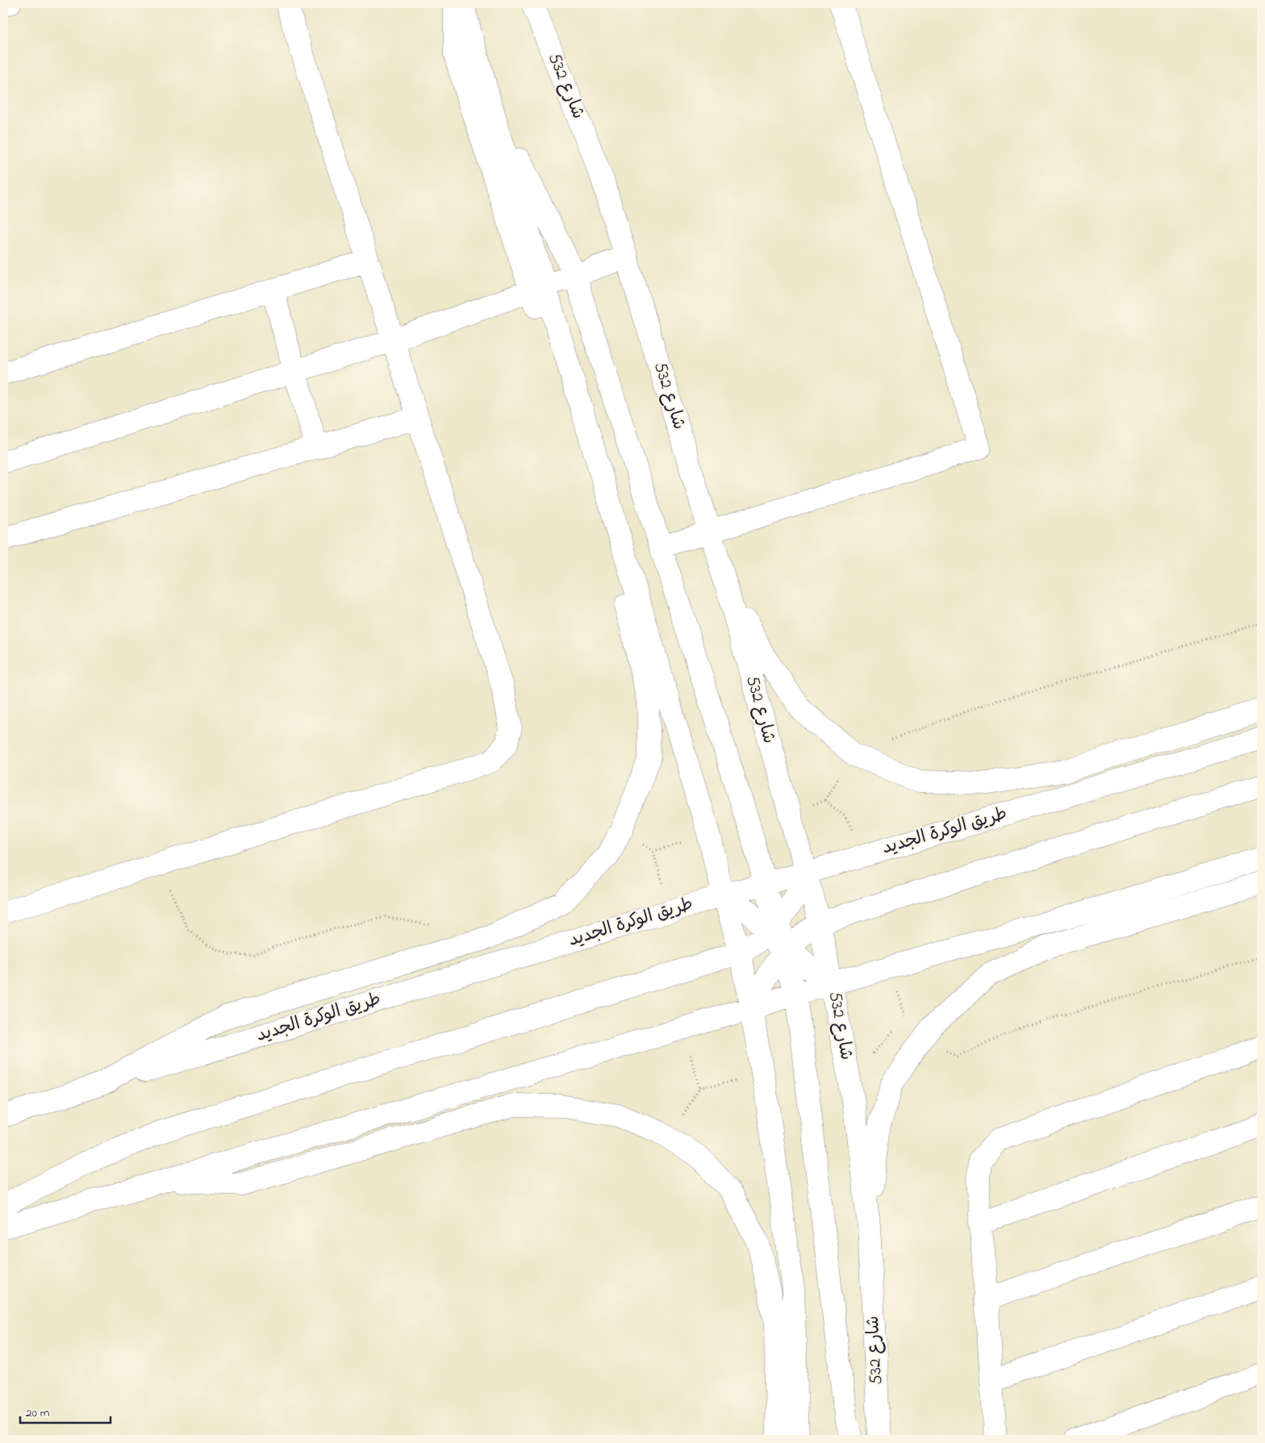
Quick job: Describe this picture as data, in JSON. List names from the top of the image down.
{
  "streets": {
    "street": ["شارع 532", "طريق الوكرة الجديد"]
  },
  "crossings": [
    ["شارع 532", "طريق الوكرة الجديد"]
  ],
  "scale_bar": "20 m"
}
